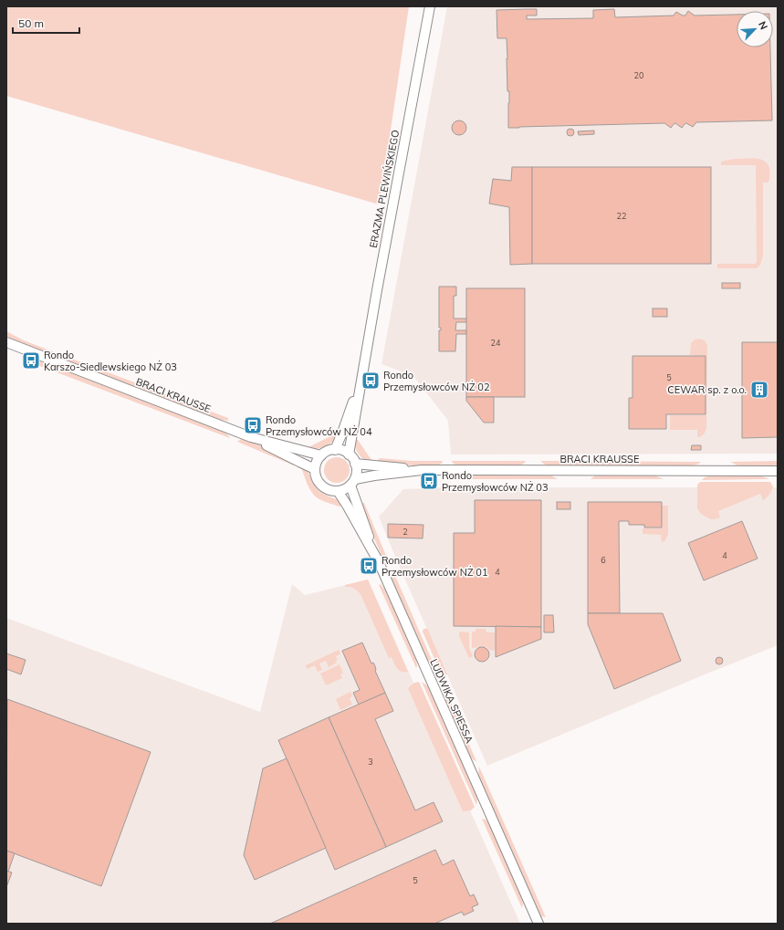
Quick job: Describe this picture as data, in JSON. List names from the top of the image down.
{
  "streets": {
    "street": ["ERAZMA PLEWIŃSKIEGO", "BRACI KRAUSSE", "LUDWIKA SPIESSA"]
  },
  "crossings": [
    ["ERAZMA PLEWIŃSKIEGO", "BRACI KRAUSSE"],
    ["ERAZMA PLEWIŃSKIEGO", "LUDWIKA SPIESSA"],
    ["BRACI KRAUSSE", "LUDWIKA SPIESSA"]
  ],
  "places": {
    "bus stop": [
      "Rondo Karszo-Siedlewskiego NŻ 03",
      "Rondo Przemysłowców NŻ 02",
      "Rondo Przemysłowców NŻ 04",
      "Rondo Przemysłowców NŻ 03",
      "Rondo Przemysłowców NŻ 01"
    ],
    "building": ["CEWAR sp. z o.o."]
  },
  "house_numbers": [
    "20",
    "22",
    "24",
    "5",
    "2",
    "4",
    "6",
    "4",
    "3",
    "5"
  ],
  "scale_bar": "50 m",
  "north": "top right"
}
